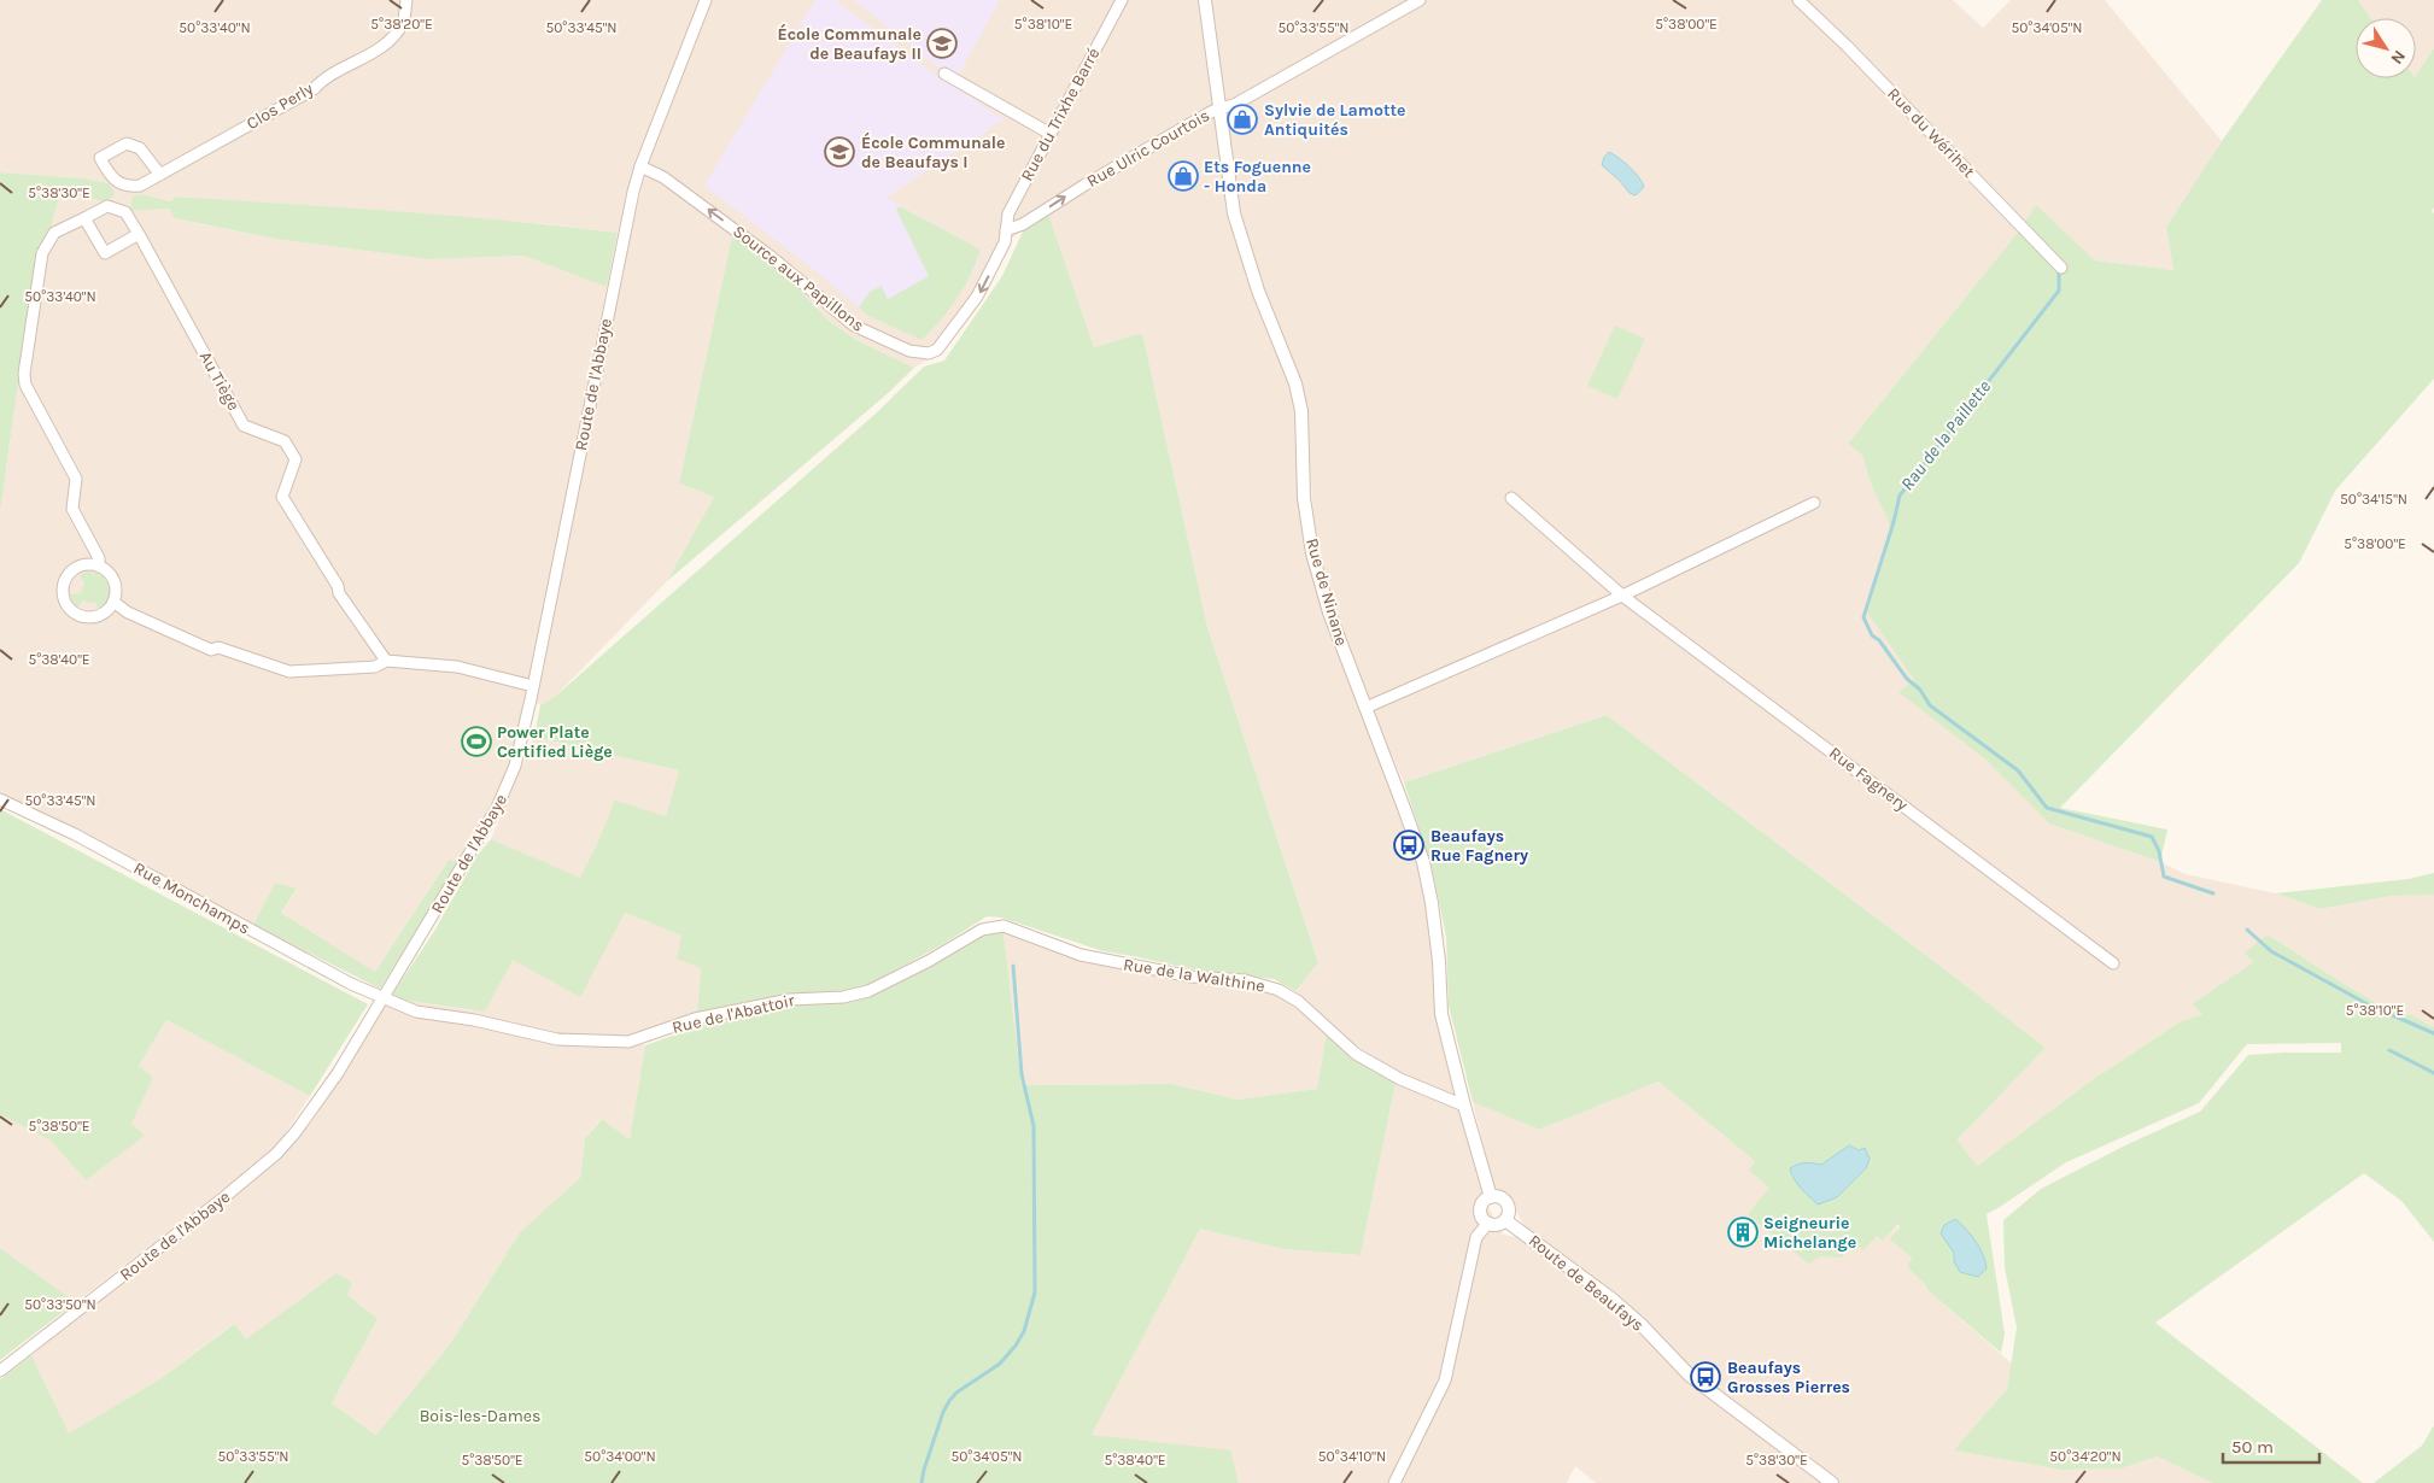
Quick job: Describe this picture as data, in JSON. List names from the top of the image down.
{
  "streets": {
    "street": [
      "Clos Perly",
      "Rue du Trixhe Barré",
      "Rue du Wérihet",
      "Rue Ulric Courtois",
      "Source aux Papillons",
      "Au Tiège",
      "Route de l'Abbaye",
      "Rue de Ninane",
      "Rue Fagnery",
      "Rue Monchamps",
      "Rue de la Walthine",
      "Rue de l'Abattoir",
      "Route de Beaufays"
    ]
  },
  "crossings": [
    ["Rue du Trixhe Barré", "Rue Ulric Courtois"],
    ["Rue du Trixhe Barré", "Source aux Papillons"],
    ["Rue Ulric Courtois", "Source aux Papillons"],
    ["Rue Ulric Courtois", "Rue de Ninane"],
    ["Source aux Papillons", "Route de l'Abbaye"],
    ["Route de l'Abbaye", "Rue Monchamps"],
    ["Route de l'Abbaye", "Rue de l'Abattoir"],
    ["Rue de Ninane", "Rue de la Walthine"],
    ["Rue de Ninane", "Route de Beaufays"],
    ["Rue Monchamps", "Rue de l'Abattoir"],
    ["Rue de la Walthine", "Rue de l'Abattoir"]
  ],
  "one_way": ["Rue Ulric Courtois"],
  "water": ["Rau de la Paillette"],
  "parks": ["Bois-les-Dames"],
  "places": {
    "school or university": ["École Communale de Beaufays II", "École Communale de Beaufays I"],
    "shop": ["Sylvie de Lamotte Antiquités", "Ets Foguenne - Honda"],
    "sports": ["Power Plate Certified Liège"],
    "bus stop": ["Beaufays Rue Fagnery", "Beaufays Grosses Pierres"],
    "building": ["Seigneurie Michelange"]
  },
  "scale_bar": "50 m",
  "north": "bottom right",
  "coordinates": [
    "5°38'20\"E",
    "5°38'10\"E",
    "5°38'00\"E",
    "50°33'45\"N",
    "50°33'55\"N",
    "50°34'05\"N",
    "50°33'40\"N",
    "5°38'30\"E",
    "50°34'15\"N",
    "5°38'40\"E",
    "5°38'50\"E",
    "50°33'50\"N",
    "50°34'00\"N",
    "50°34'10\"N",
    "50°34'20\"N"
  ]
}
